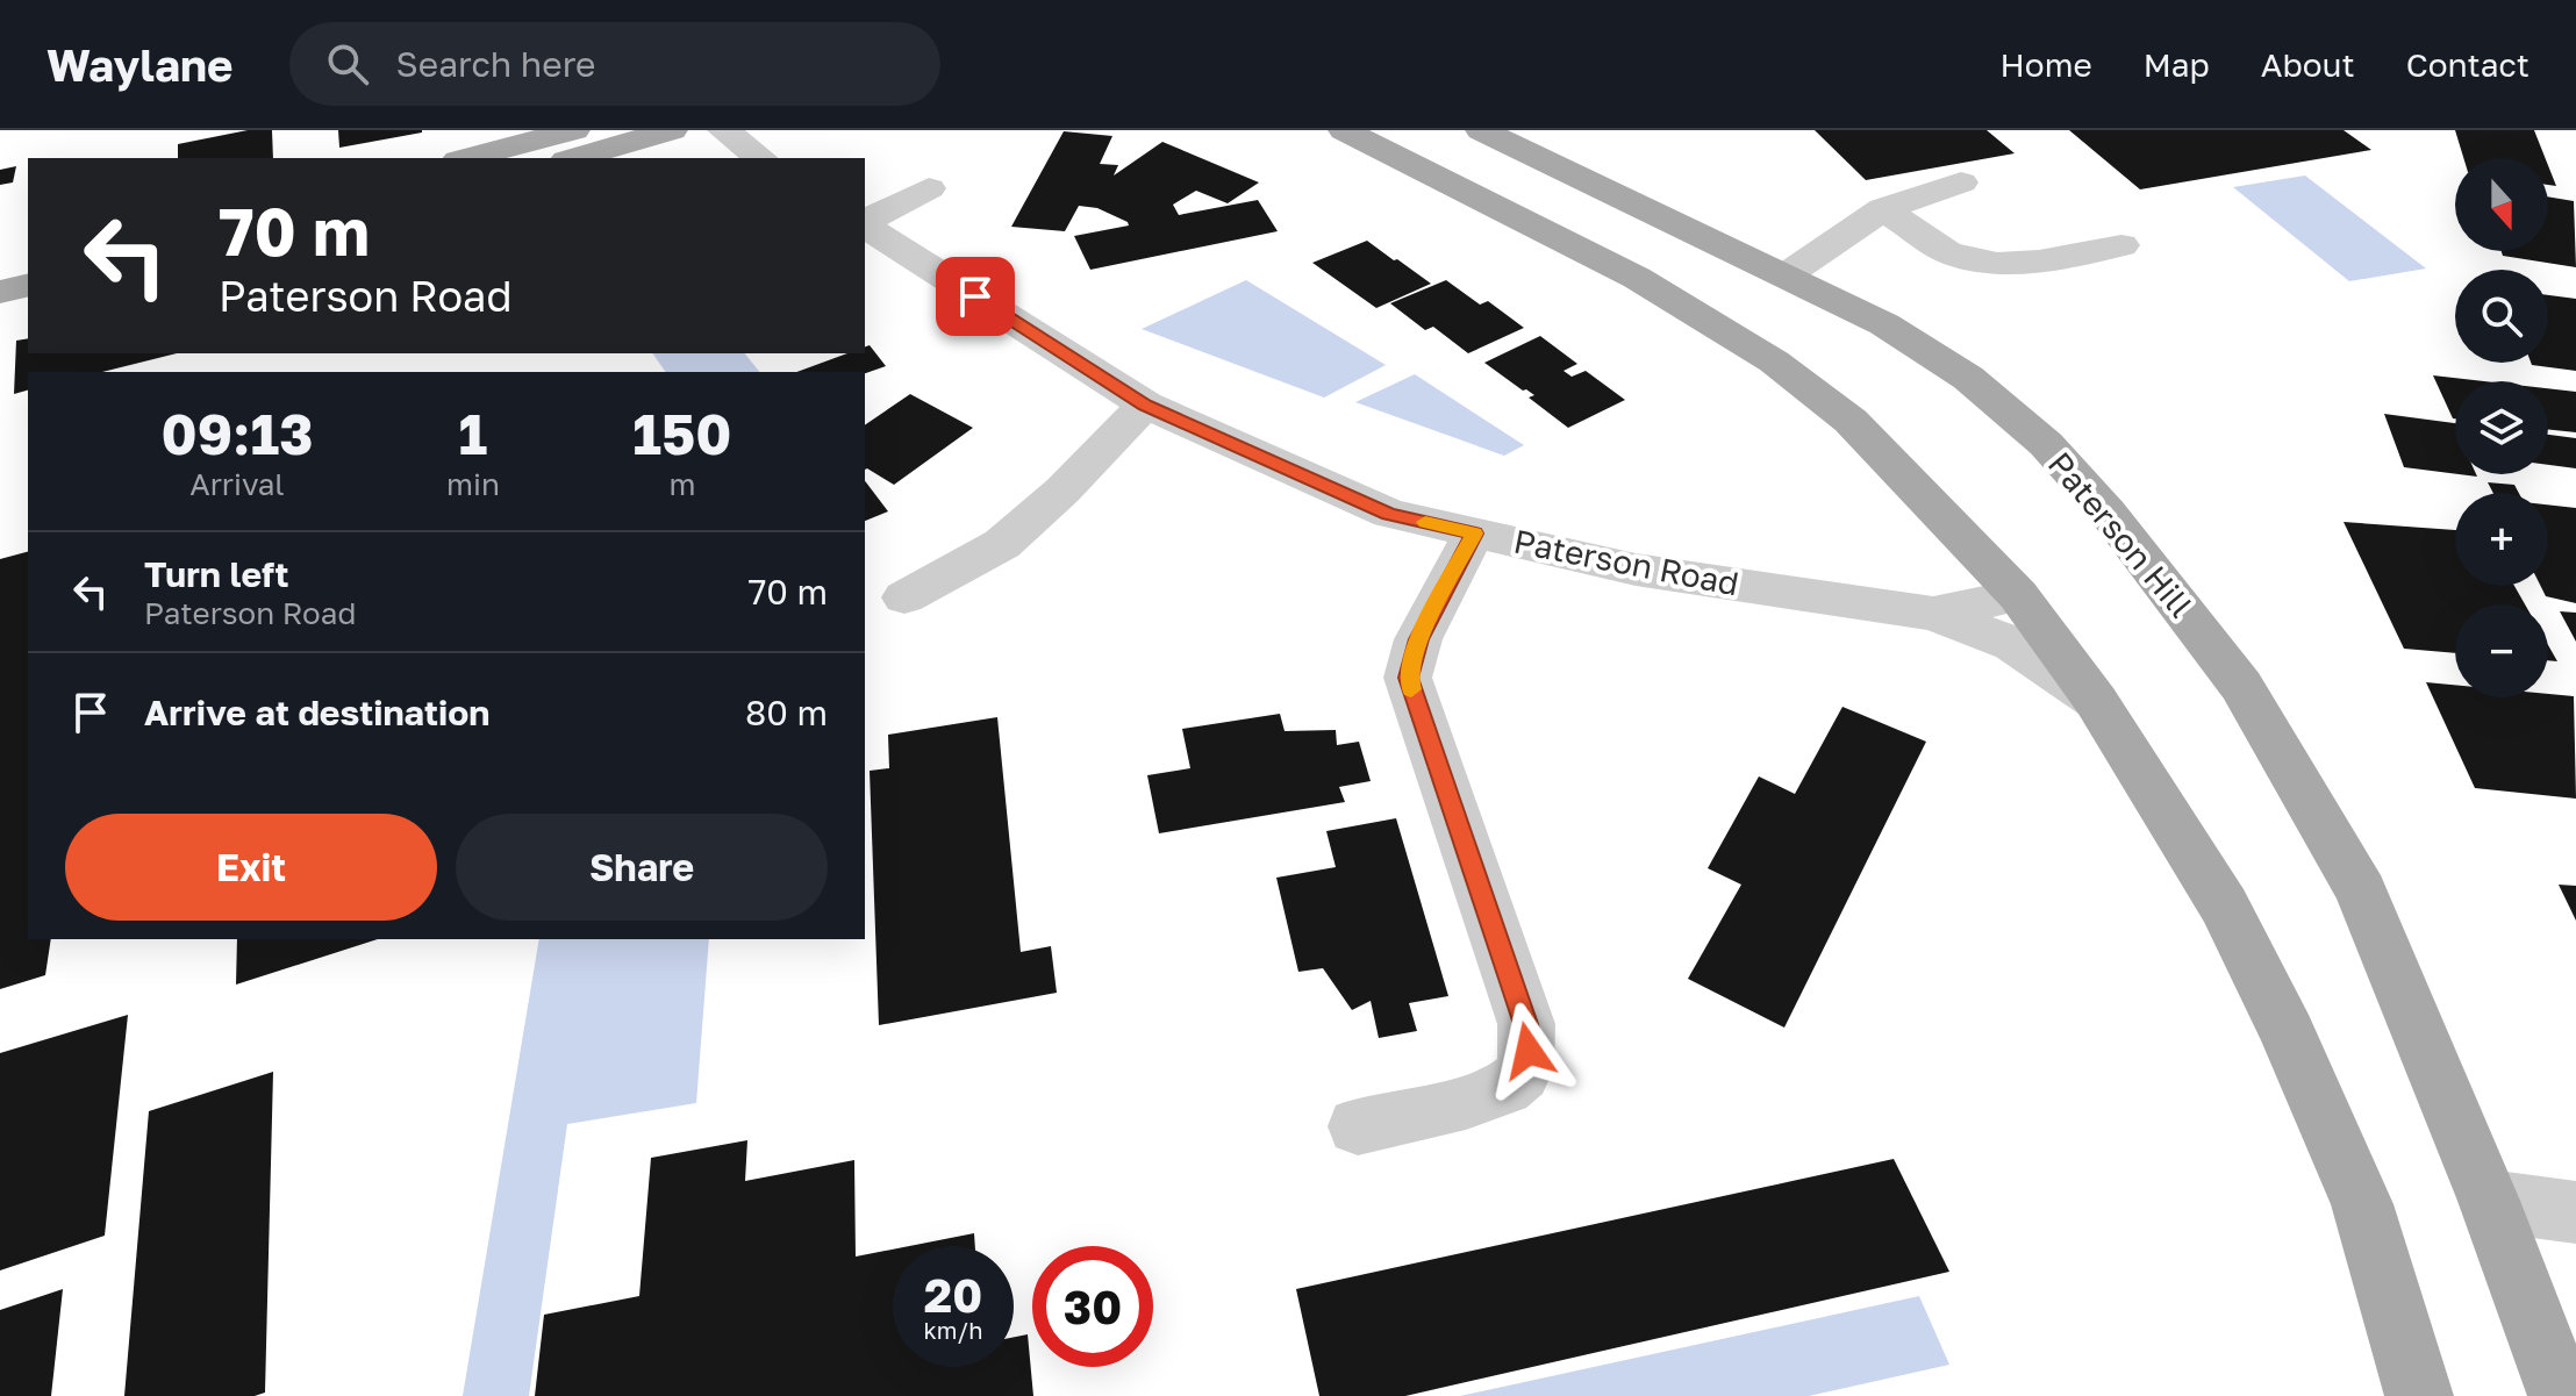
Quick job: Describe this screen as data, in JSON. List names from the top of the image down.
{
  "streets": {
    "main road": ["Paterson Hill"],
    "street": ["Paterson Road"]
  },
  "north": "bottom",
  "page": {
    "header": "Waylane",
    "search": "Search here",
    "nav": [
      "Home",
      "Map",
      "About",
      "Contact"
    ],
    "map_buttons": ["+", "−"],
    "turn": ["70 m", "Paterson Road"],
    "eta": [
      "09:13",
      "Arrival",
      "1",
      "min",
      "150",
      "m"
    ],
    "list": [
      {
        "name": "Turn left",
        "note": "Paterson Road",
        "value": "70 m"
      },
      {
        "name": "Arrive at destination",
        "value": "80 m"
      }
    ],
    "buttons": ["Exit", "Share"],
    "speed": "20 km/h",
    "limit": "30"
  }
}
